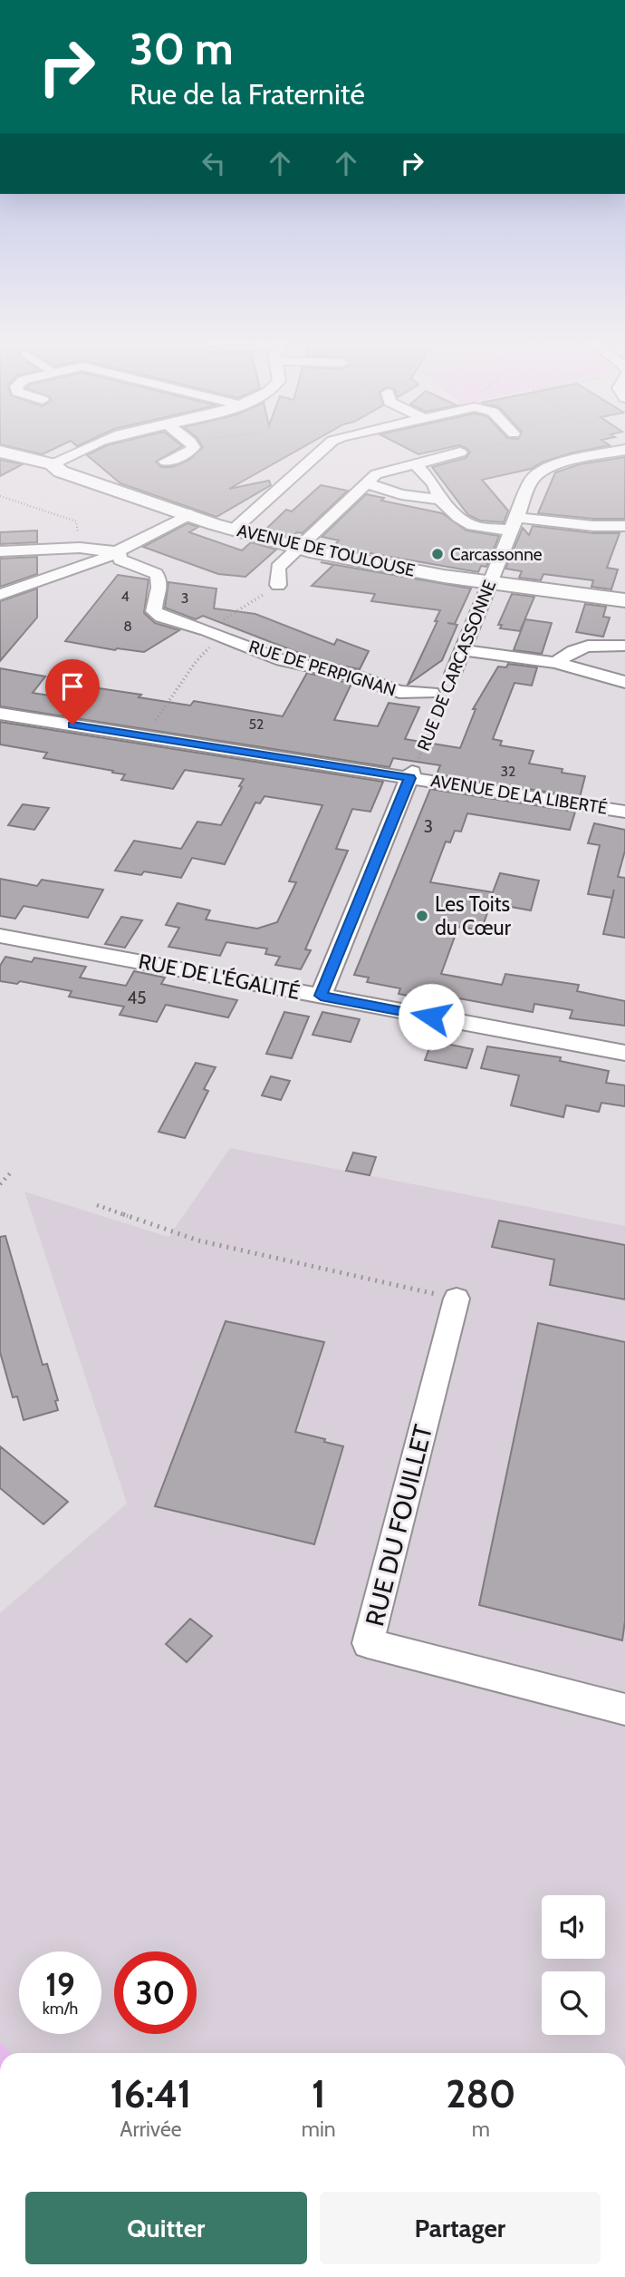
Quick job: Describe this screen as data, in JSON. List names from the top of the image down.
{
  "streets": {
    "street": [
      "AVENUE DE TOULOUSE",
      "RUE DE CARCASSONNE",
      "RUE DE PERPIGNAN",
      "AVENUE DE LA LIBERTÉ",
      "RUE DE L'ÉGALITÉ",
      "RUE DU FOUILLET"
    ]
  },
  "crossings": [
    ["AVENUE DE TOULOUSE", "RUE DE CARCASSONNE"],
    ["RUE DE CARCASSONNE", "AVENUE DE LA LIBERTÉ"]
  ],
  "places": ["Carcassonne", "Les Toits du Cœur"],
  "house_numbers": [
    "4",
    "3",
    "8",
    "52",
    "32",
    "3",
    "45"
  ],
  "page": {
    "turn": ["30 m", "Rue de la Fraternité"],
    "speed": "19 km/h",
    "limit": "30",
    "eta": [
      "16:41",
      "Arrivée",
      "1",
      "min",
      "280",
      "m"
    ],
    "buttons": ["Quitter", "Partager"]
  }
}
